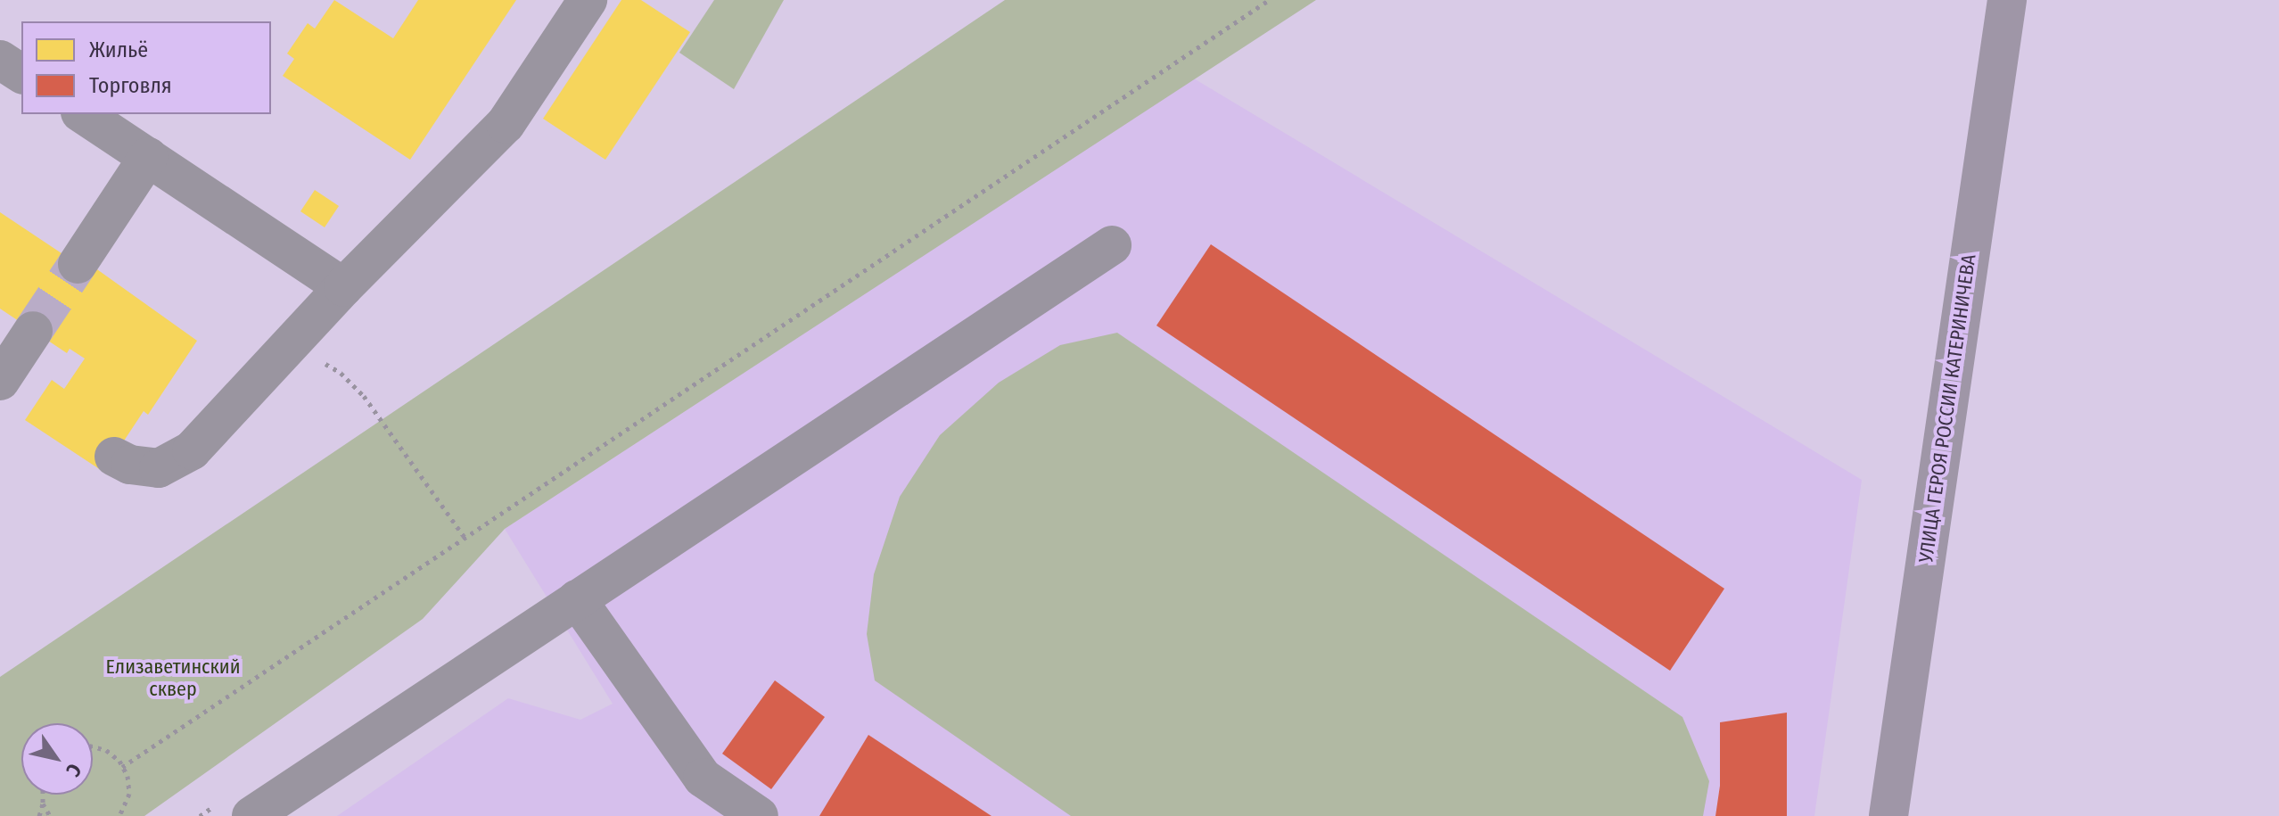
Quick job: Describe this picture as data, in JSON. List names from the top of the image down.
{
  "streets": {
    "main road": ["УЛИЦА ГЕРОЯ РОССИИ КАТЕРИНИЧЕВА"]
  },
  "parks": ["Елизаветинский сквер"],
  "legend": ["Жильё", "Торговля"],
  "north": "bottom right"
}
